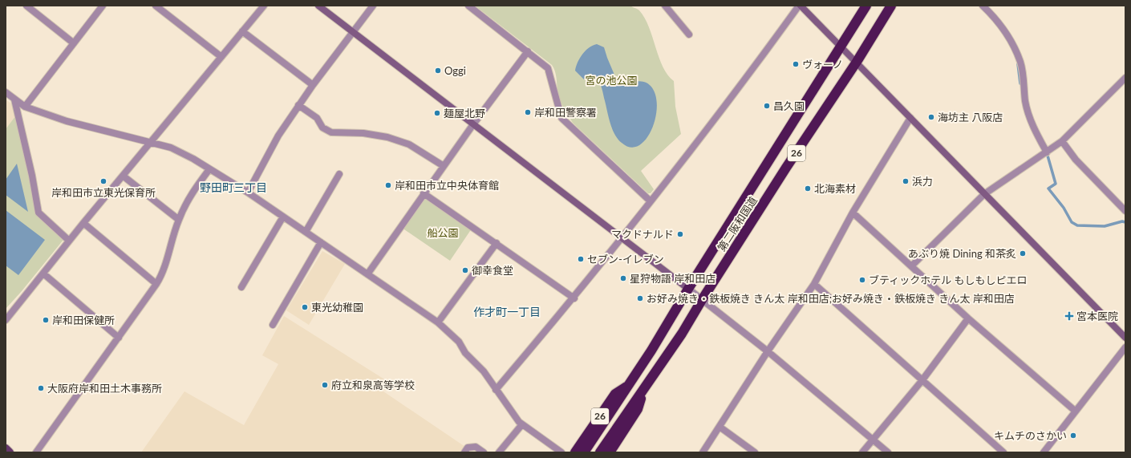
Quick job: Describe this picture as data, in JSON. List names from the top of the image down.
{
  "streets": {
    "highway": ["26", "第二阪和国道"]
  },
  "crossings": [
    ["26", "第二阪和国道"]
  ],
  "districts": ["野田町三丁目", "作才町一丁目"],
  "parks": ["宮の池公園", "船公園"],
  "places": {
    "other": [
      "ヴォーノ",
      "Oggi",
      "昌久園",
      "岸和田警察署",
      "麺屋北野",
      "海坊主 八阪店",
      "岸和田市立東光保育所",
      "浜力",
      "岸和田市立中央体育館",
      "北海素材",
      "マクドナルド",
      "あぶり焼 Dining 和茶炙",
      "セブン-イレブン",
      "御幸食堂",
      "星狩物語 岸和田店",
      "ブティックホテル もしもしピエロ",
      "お好み焼き・鉄板焼き きん太 岸和田店;お好み焼き・鉄板焼き きん太 岸和田店",
      "東光幼稚園",
      "岸和田保健所",
      "府立和泉高等学校",
      "大阪府岸和田土木事務所",
      "キムチのさかい"
    ],
    "health": ["宮本医院"]
  }
}
